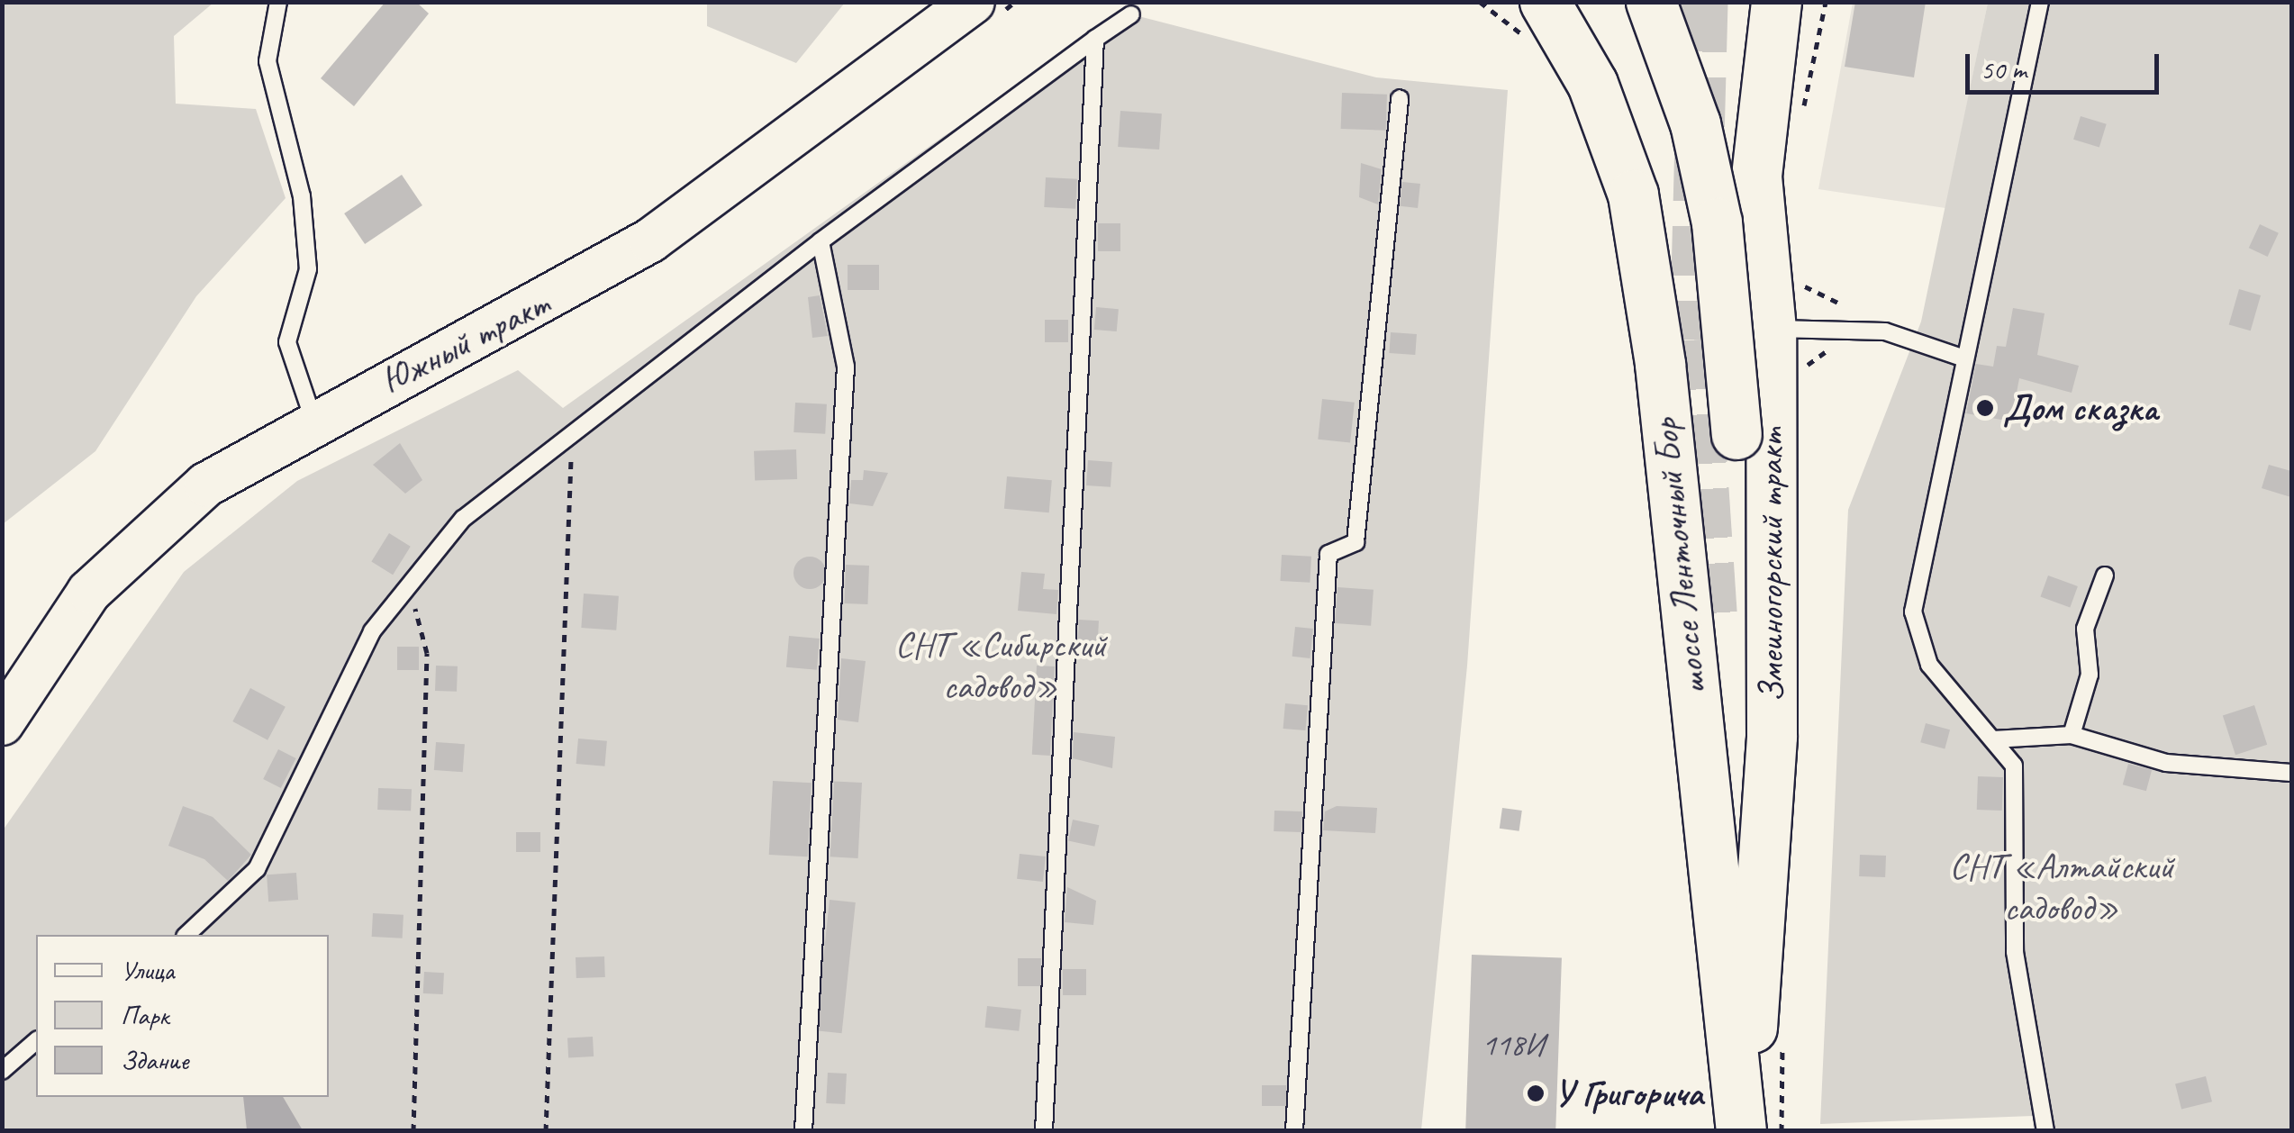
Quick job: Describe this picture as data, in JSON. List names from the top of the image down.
{
  "streets": {
    "highway": ["шоссе Ленточный Бор", "Змеиногорский тракт"],
    "main road": ["Южный тракт"]
  },
  "parks": ["СНТ «Сибирский садовод»", "СНТ «Алтайский садовод»"],
  "places": ["Дом сказка", "У Григорича"],
  "house_numbers": ["118И"],
  "legend": ["Улица", "Парк", "Здание"],
  "scale_bar": "50 m"
}
